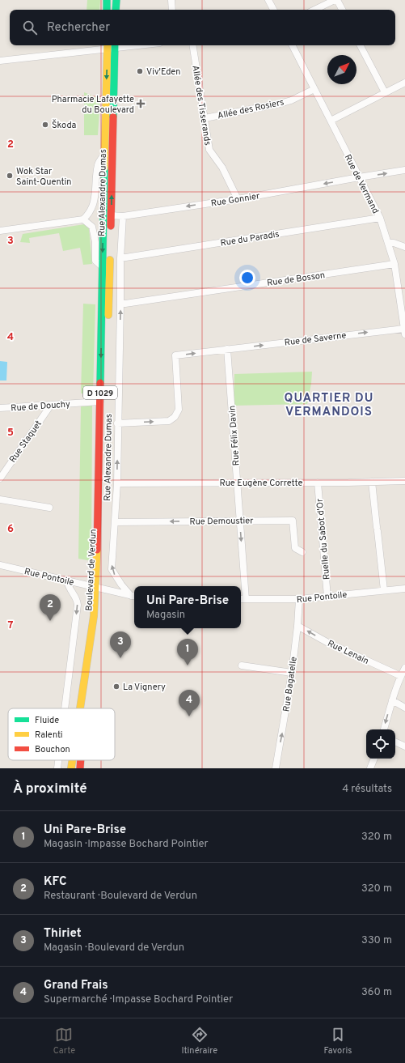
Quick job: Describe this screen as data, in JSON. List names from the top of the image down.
{
  "streets": {
    "main road": ["Rue Alexandre Dumas", "D 1029", "Boulevard de Verdun"],
    "street": [
      "Allée des Tisserands",
      "Allée des Rosiers",
      "Rue de Vermand",
      "Rue Gonnier",
      "Rue du Paradis",
      "Rue de Bosson",
      "Rue de Saverne",
      "Rue de Douchy",
      "Rue Félix Davin",
      "Rue Staquet",
      "Rue Eugène Corrette",
      "Rue Demoustier",
      "Ruelle du Sabot d'Or",
      "Rue Pontoile",
      "Rue Lenain",
      "Rue Bagatelle"
    ]
  },
  "crossings": [
    ["Allée des Tisserands", "Allée des Rosiers"],
    ["Allée des Tisserands", "Rue Gonnier"],
    ["Allée des Rosiers", "Rue de Vermand"],
    ["Rue de Vermand", "Rue Gonnier"],
    ["Rue de Vermand", "Rue du Paradis"],
    ["Rue de Vermand", "Rue de Bosson"],
    ["Rue de Vermand", "Rue de Saverne"],
    ["Rue Alexandre Dumas", "Rue Gonnier"],
    ["Rue Alexandre Dumas", "Rue du Paradis"],
    ["Rue Alexandre Dumas", "Rue de Bosson"],
    ["Rue Alexandre Dumas", "Rue de Saverne"],
    ["Rue Alexandre Dumas", "D 1029"],
    ["Rue Alexandre Dumas", "Rue de Douchy"],
    ["Rue Alexandre Dumas", "Rue Eugène Corrette"],
    ["Rue Alexandre Dumas", "Rue Demoustier"],
    ["Rue Alexandre Dumas", "Boulevard de Verdun"],
    ["Rue Alexandre Dumas", "Rue Pontoile"],
    ["Rue de Saverne", "Rue Félix Davin"],
    ["D 1029", "Rue de Douchy"],
    ["D 1029", "Boulevard de Verdun"],
    ["Rue de Douchy", "Rue Staquet"],
    ["Rue de Douchy", "Boulevard de Verdun"],
    ["Rue Félix Davin", "Rue Eugène Corrette"],
    ["Rue Félix Davin", "Rue Demoustier"],
    ["Rue Félix Davin", "Rue Pontoile"],
    ["Rue Eugène Corrette", "Ruelle du Sabot d'Or"],
    ["Ruelle du Sabot d'Or", "Rue Pontoile"],
    ["Boulevard de Verdun", "Rue Pontoile"],
    ["Rue Pontoile", "Rue Bagatelle"],
    ["Rue Lenain", "Rue Bagatelle"]
  ],
  "one_way": [
    "Rue de Saverne",
    "Rue Demoustier",
    "Rue Lenain",
    "Rue Bagatelle"
  ],
  "districts": ["QUARTIER DU VERMANDOIS"],
  "places": {
    "other": [
      "Viv'Eden",
      "Škoda",
      "Wok Star Saint-Quentin",
      "La Vignery"
    ],
    "health": ["Pharmacie Lafayette du Boulevard"]
  },
  "legend": ["Fluide", "Ralenti", "Bouchon"],
  "north": "top right",
  "page": {
    "search": "Rechercher",
    "popup": ["Uni Pare-Brise", "Magasin"],
    "pins": [
      "2",
      "3",
      "1",
      "4"
    ],
    "heading": ["À proximité", "4 résultats"],
    "list": [
      {
        "mark": "1",
        "name": "Uni Pare-Brise",
        "note": "Magasin · Impasse Bochard Pointier",
        "value": "320 m"
      },
      {
        "mark": "2",
        "name": "KFC",
        "note": "Restaurant · Boulevard de Verdun",
        "value": "320 m"
      },
      {
        "mark": "3",
        "name": "Thiriet",
        "note": "Magasin · Boulevard de Verdun",
        "value": "330 m"
      },
      {
        "mark": "4",
        "name": "Grand Frais",
        "note": "Supermarché · Impasse Bochard Pointier",
        "value": "360 m"
      }
    ],
    "nav": ["Carte", "Itinéraire", "Favoris"]
  },
  "grid": {
    "rows": [
      "2",
      "3",
      "4",
      "5",
      "6",
      "7"
    ]
  }
}
